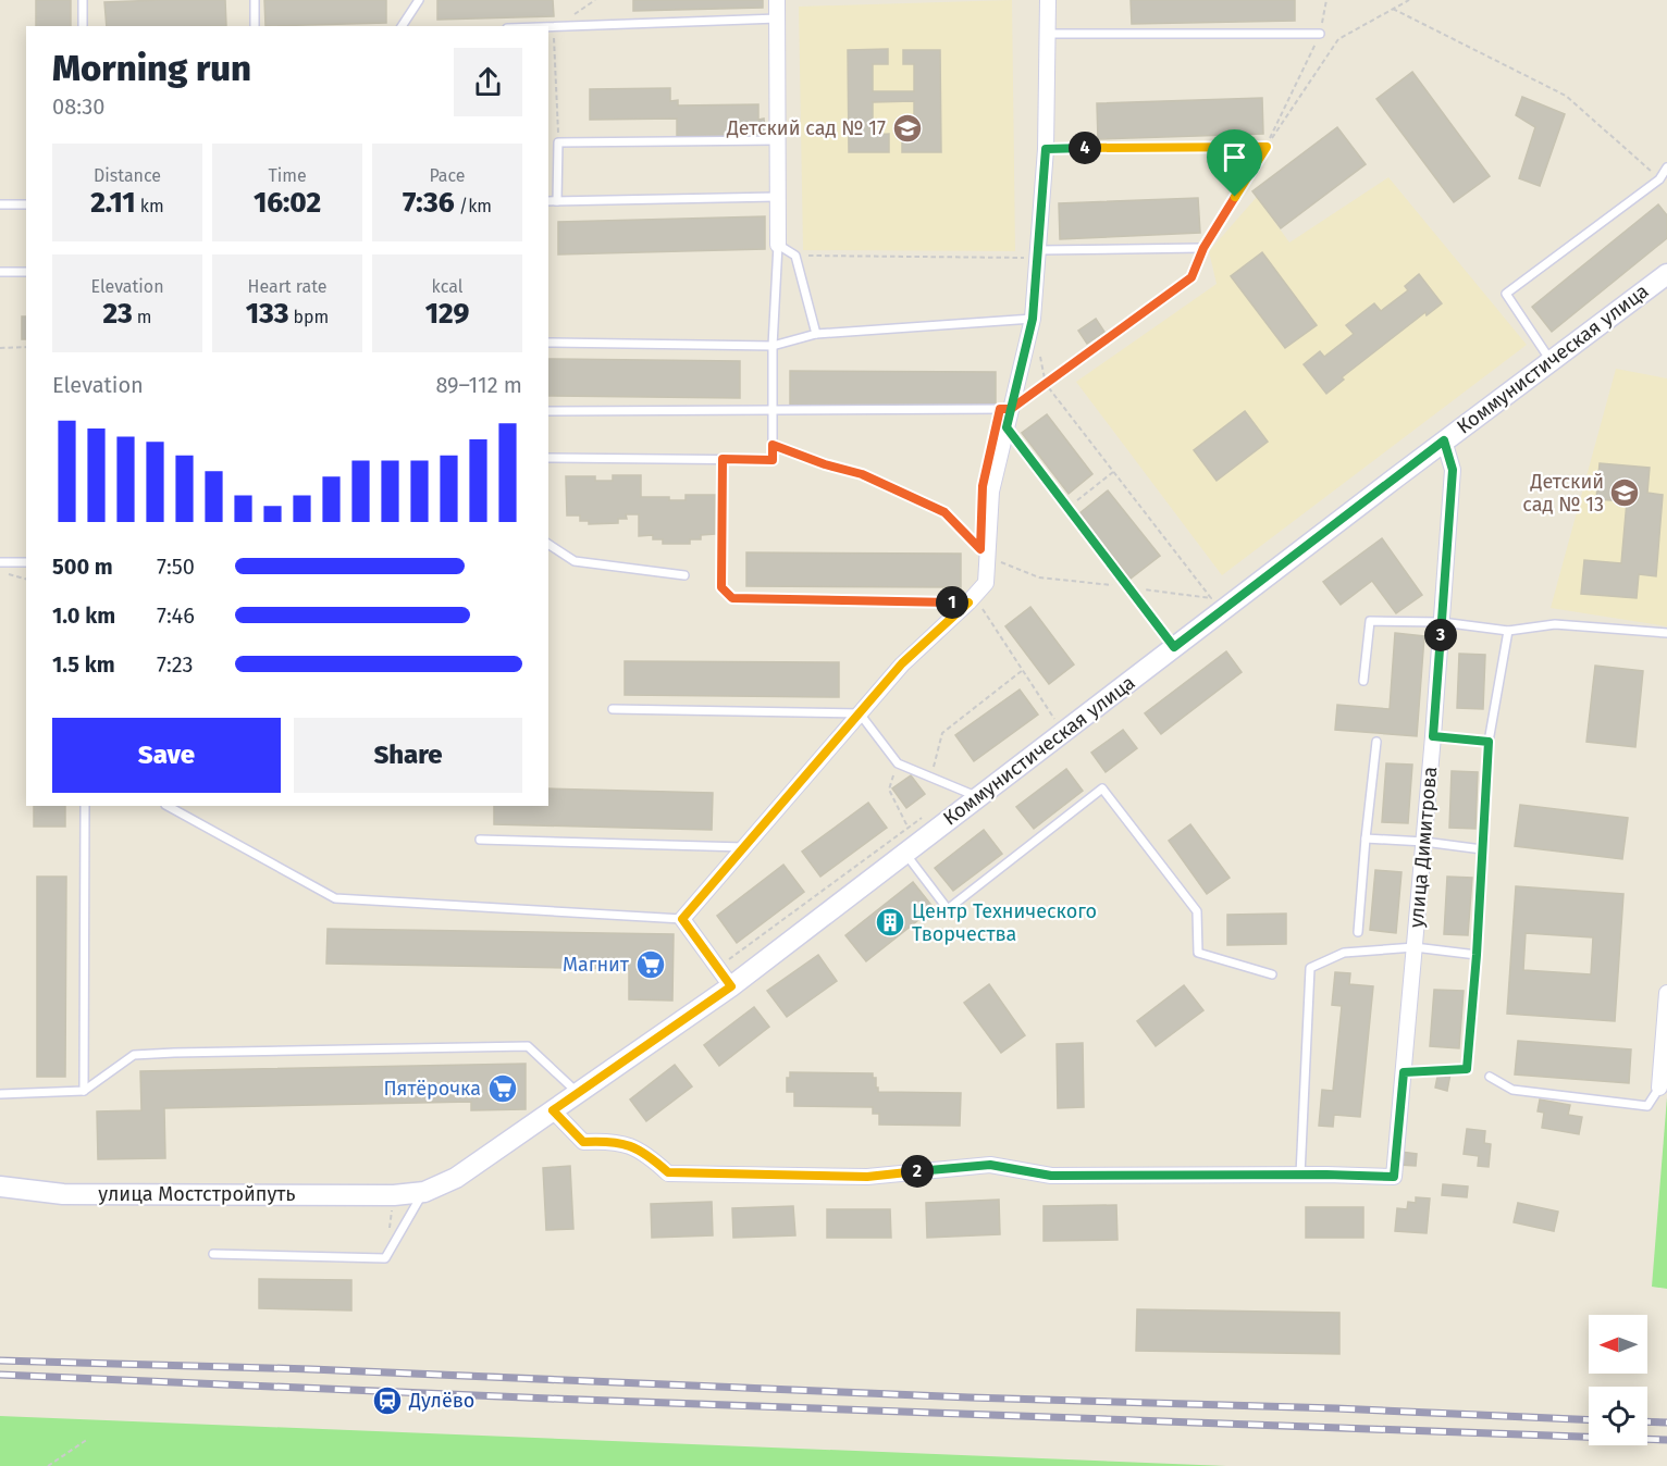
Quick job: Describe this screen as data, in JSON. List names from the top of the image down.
{
  "streets": {
    "street": ["Коммунистическая улица", "улица Димитрова", "улица Мостстройпуть"]
  },
  "crossings": [
    ["Коммунистическая улица", "улица Димитрова"],
    ["Коммунистическая улица", "улица Мостстройпуть"]
  ],
  "places": {
    "school or university": ["Детский сад № 17", "Детский сад № 13"],
    "building": ["Центр Технического Творчества"],
    "supermarket": ["Магнит", "Пятёрочка"],
    "station": ["Дулёво"]
  },
  "north": "left",
  "page": {
    "heading": ["Morning run", "08:30"],
    "pins": [
      "4",
      "1",
      "3",
      "2"
    ],
    "stats": [
      ["Distance", "2.11 km"],
      ["Time", "16:02"],
      ["Pace", "7:36 /km"],
      ["Elevation", "23 m"],
      ["Heart rate", "133 bpm"],
      ["kcal", "129"]
    ],
    "chart": ["Elevation", "89–112 m"],
    "list": [
      {
        "name": "500 m",
        "note": "7:50"
      },
      {
        "name": "1.0 km",
        "note": "7:46"
      },
      {
        "name": "1.5 km",
        "note": "7:23"
      }
    ],
    "buttons": ["Save", "Share"]
  }
}
